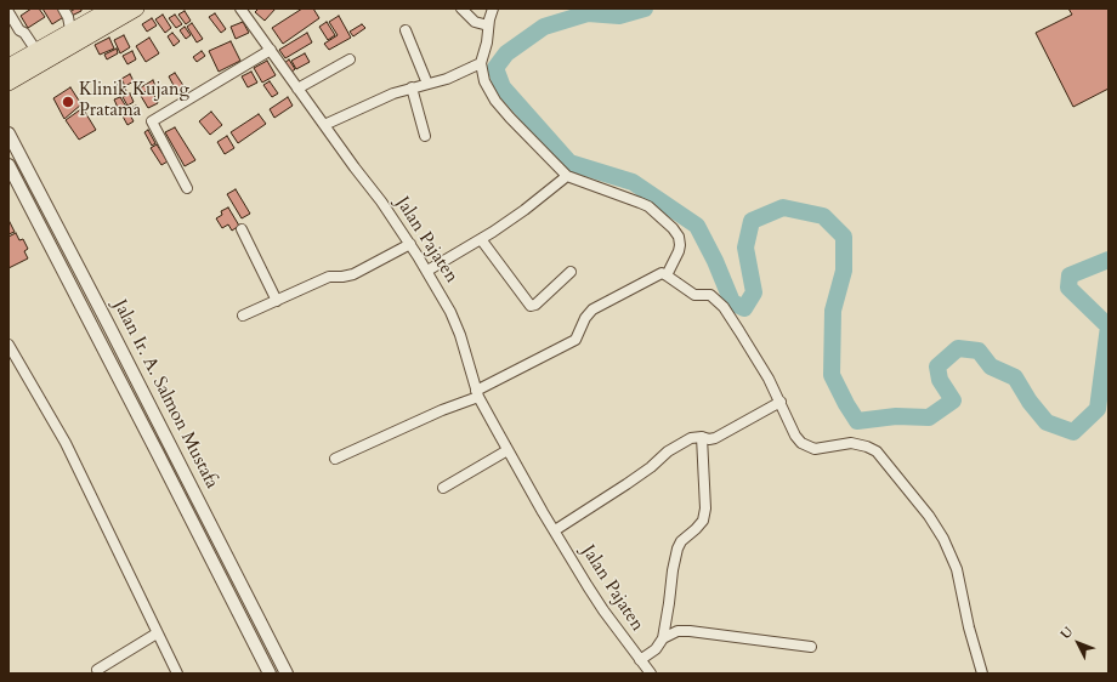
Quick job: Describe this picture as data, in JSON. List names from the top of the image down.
{
  "streets": {
    "street": ["Jalan Pajaten", "Jalan Ir. A. Salmon Mustafa"]
  },
  "places": ["Klinik Kujang Pratama"],
  "north": "top left"
}
